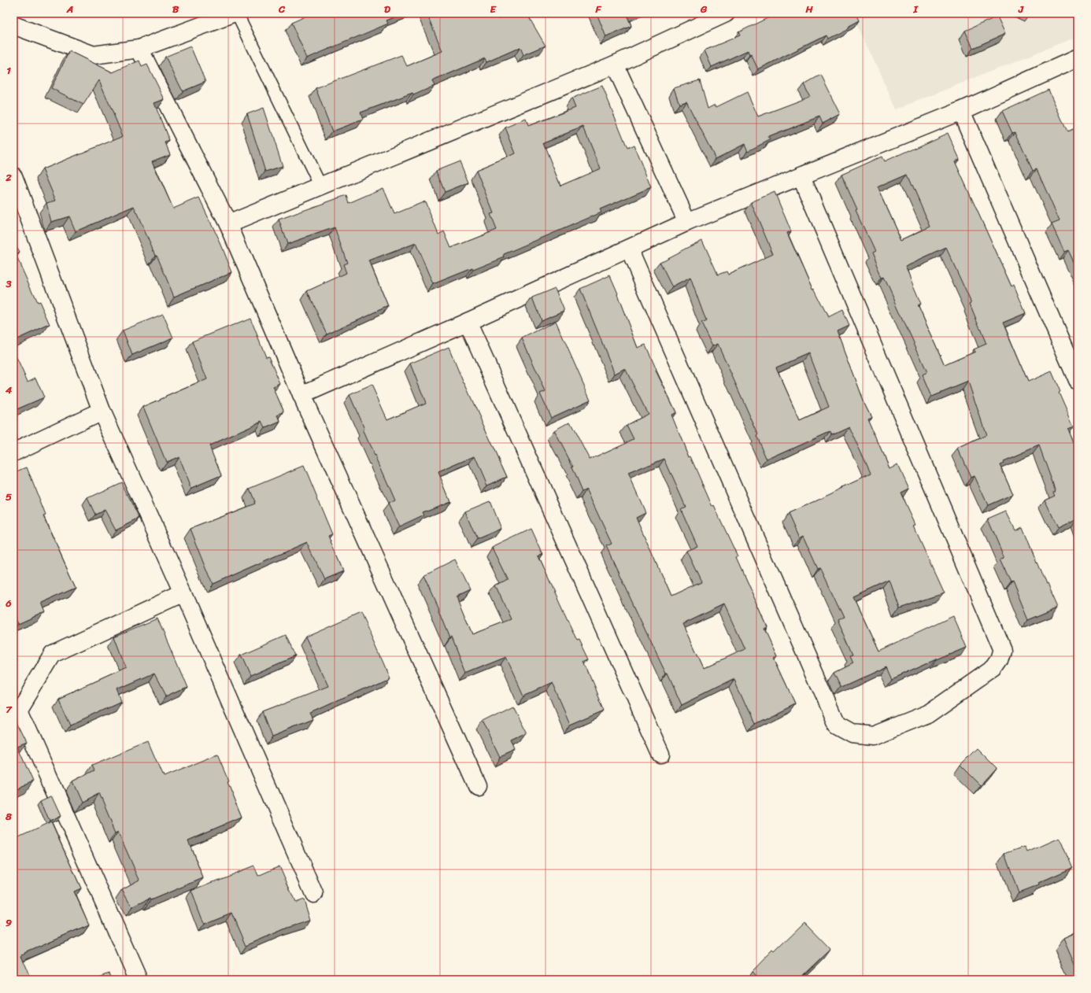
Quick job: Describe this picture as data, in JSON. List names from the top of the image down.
{
  "grid": {
    "columns": [
      "A",
      "B",
      "C",
      "D",
      "E",
      "F",
      "G",
      "H",
      "I",
      "J"
    ],
    "rows": [
      "1",
      "2",
      "3",
      "4",
      "5",
      "6",
      "7",
      "8",
      "9"
    ]
  }
}
